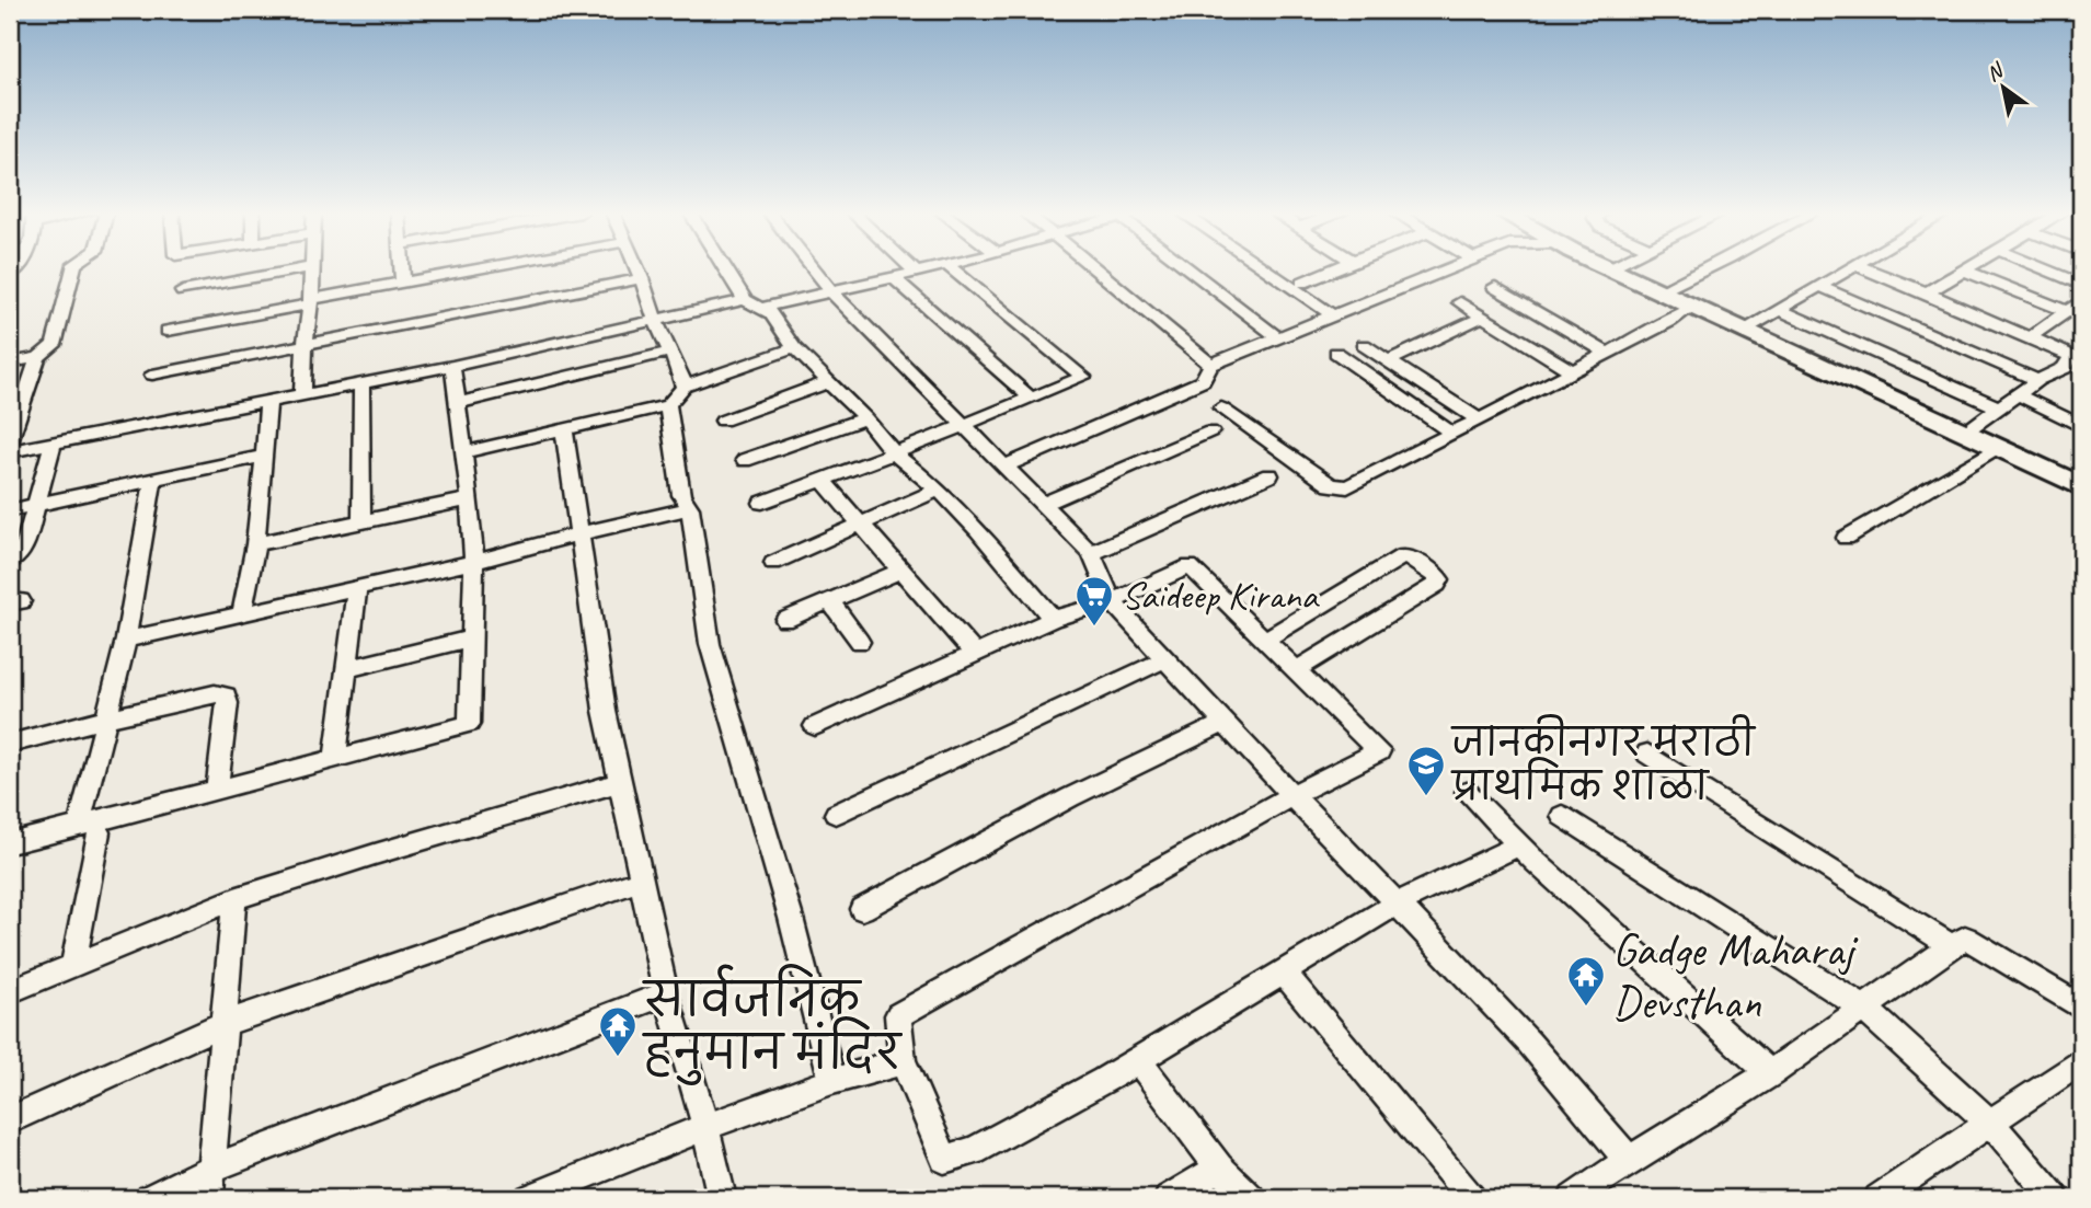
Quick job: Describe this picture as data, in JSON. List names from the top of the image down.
{
  "places": {
    "supermarket": ["Saideep Kirana"],
    "school or university": ["जानकीनगर मराठी प्राथमिक शाळा"],
    "temple": ["Gadge Maharaj Devsthan", "सार्वजनिक हनुमान मंदिर"]
  },
  "north": "top left"
}
